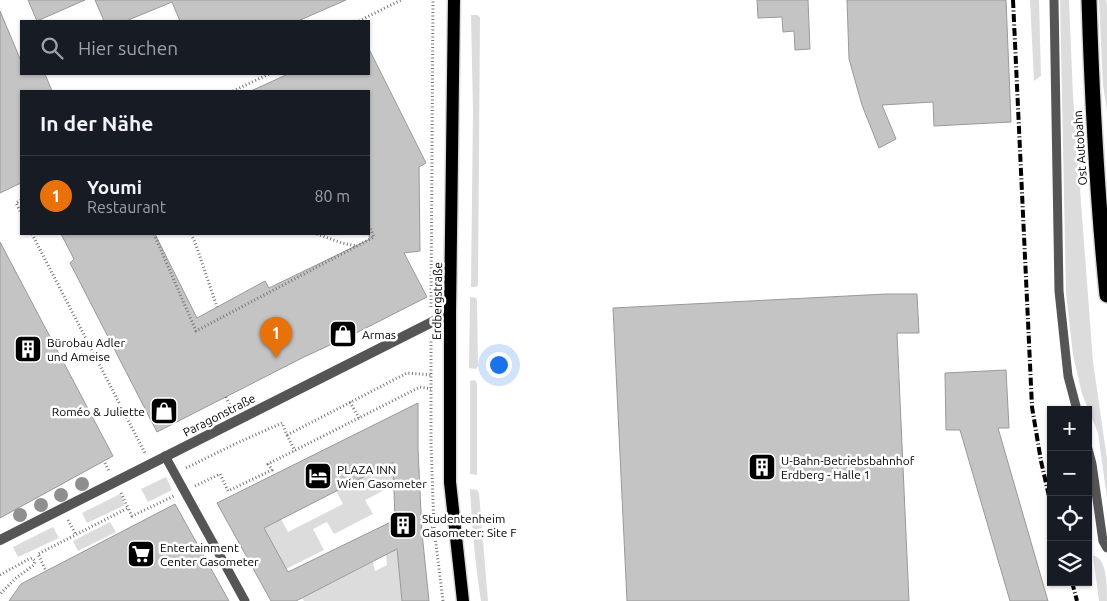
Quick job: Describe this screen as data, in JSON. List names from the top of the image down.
{
  "streets": {
    "highway": ["Ost Autobahn"],
    "main road": ["Erdbergstraße"],
    "street": ["Paragonstraße"]
  },
  "crossings": [
    ["Erdbergstraße", "Paragonstraße"]
  ],
  "places": {
    "shop": ["Armas", "Roméo & Juliette"],
    "building": ["Bürobau Adler und Ameise", "U-Bahn-Betriebsbahnhof Erdberg - Halle 1", "Studentenheim Gasometer: Site F"],
    "hotel": ["PLAZA INN Wien Gasometer"],
    "supermarket": ["Entertainment Center Gasometer"]
  },
  "page": {
    "search": "Hier suchen",
    "heading": "In der Nähe",
    "list": [
      {
        "mark": "1",
        "name": "Youmi",
        "note": "Restaurant",
        "value": "80 m"
      }
    ],
    "pins": "1",
    "map_buttons": ["+", "−"]
  }
}
